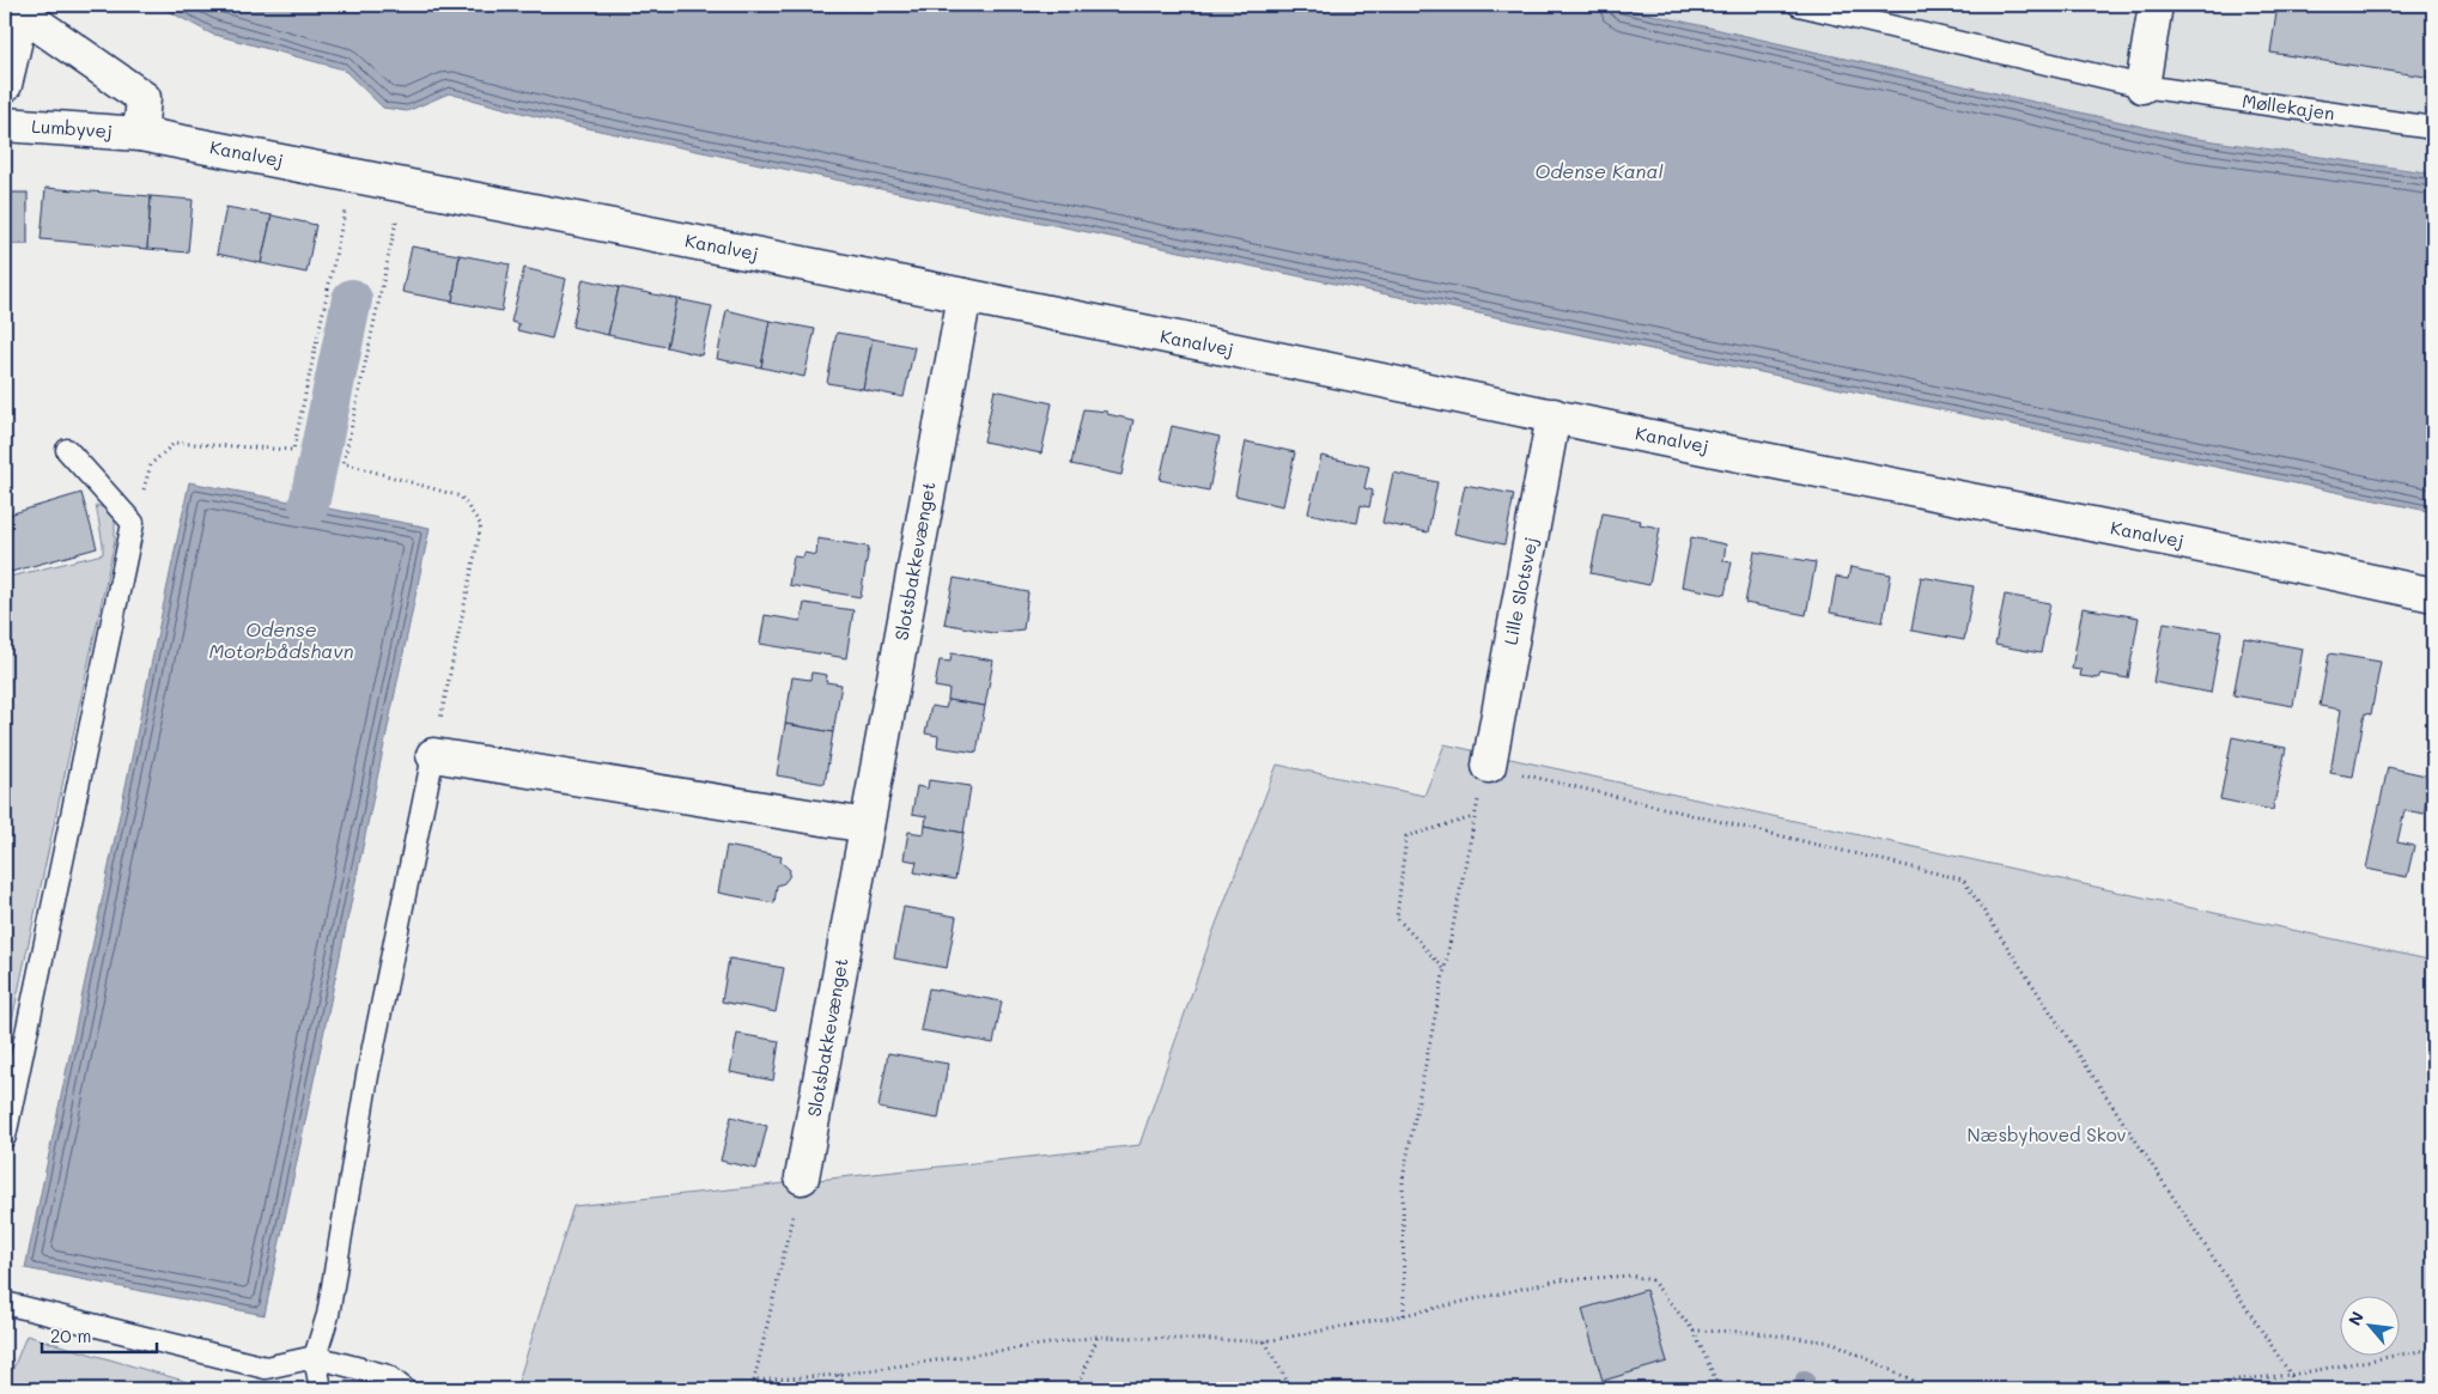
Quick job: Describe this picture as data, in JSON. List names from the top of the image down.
{
  "streets": {
    "street": [
      "Lumbyvej",
      "Kanalvej",
      "Slotsbakkevænget",
      "Lille Slotsvej"
    ],
    "lane": ["Møllekajen"]
  },
  "crossings": [
    ["Lumbyvej", "Kanalvej"],
    ["Kanalvej", "Slotsbakkevænget"],
    ["Kanalvej", "Lille Slotsvej"]
  ],
  "water": ["Odense Kanal", "Odense Motorbådshavn"],
  "parks": ["Næsbyhoved Skov"],
  "scale_bar": "20 m",
  "north": "top left"
}
